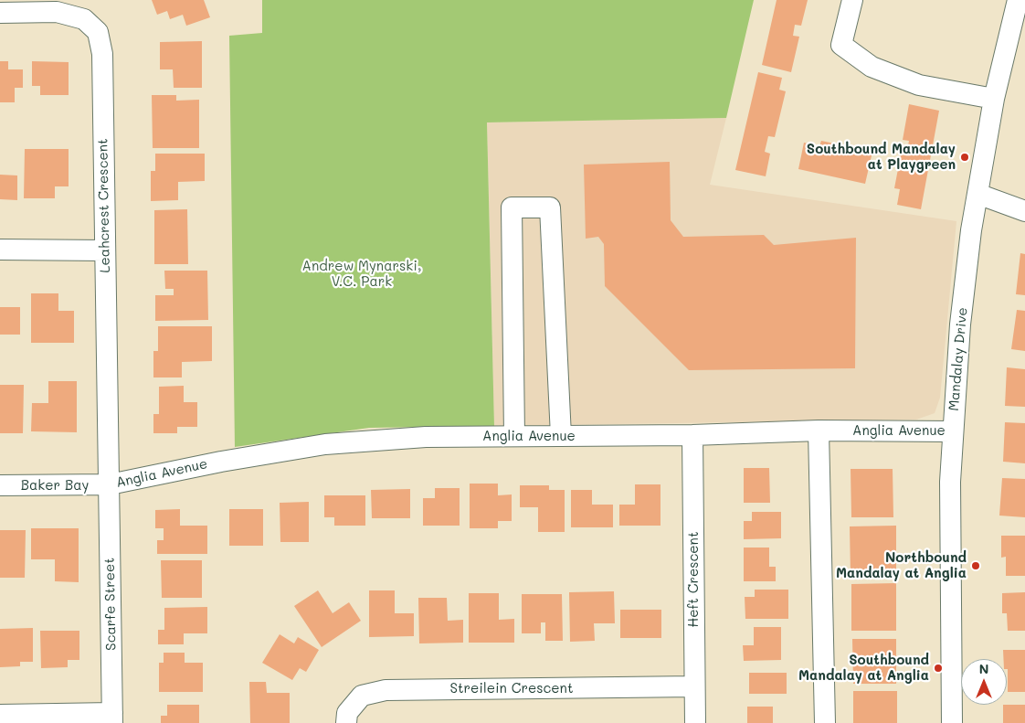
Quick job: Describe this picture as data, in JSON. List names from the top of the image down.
{
  "streets": {
    "street": [
      "Leahcrest Crescent",
      "Mandalay Drive",
      "Anglia Avenue",
      "Baker Bay",
      "Heft Crescent",
      "Scarfe Street",
      "Streilein Crescent"
    ]
  },
  "crossings": [
    ["Leahcrest Crescent", "Anglia Avenue"],
    ["Leahcrest Crescent", "Baker Bay"],
    ["Leahcrest Crescent", "Scarfe Street"],
    ["Mandalay Drive", "Anglia Avenue"],
    ["Anglia Avenue", "Baker Bay"],
    ["Anglia Avenue", "Heft Crescent"],
    ["Anglia Avenue", "Scarfe Street"],
    ["Baker Bay", "Scarfe Street"],
    ["Heft Crescent", "Streilein Crescent"]
  ],
  "parks": ["Andrew Mynarski, V.C. Park"],
  "places": ["Southbound Mandalay at Playgreen", "Northbound Mandalay at Anglia", "Southbound Mandalay at Anglia"],
  "north": "top"
}
